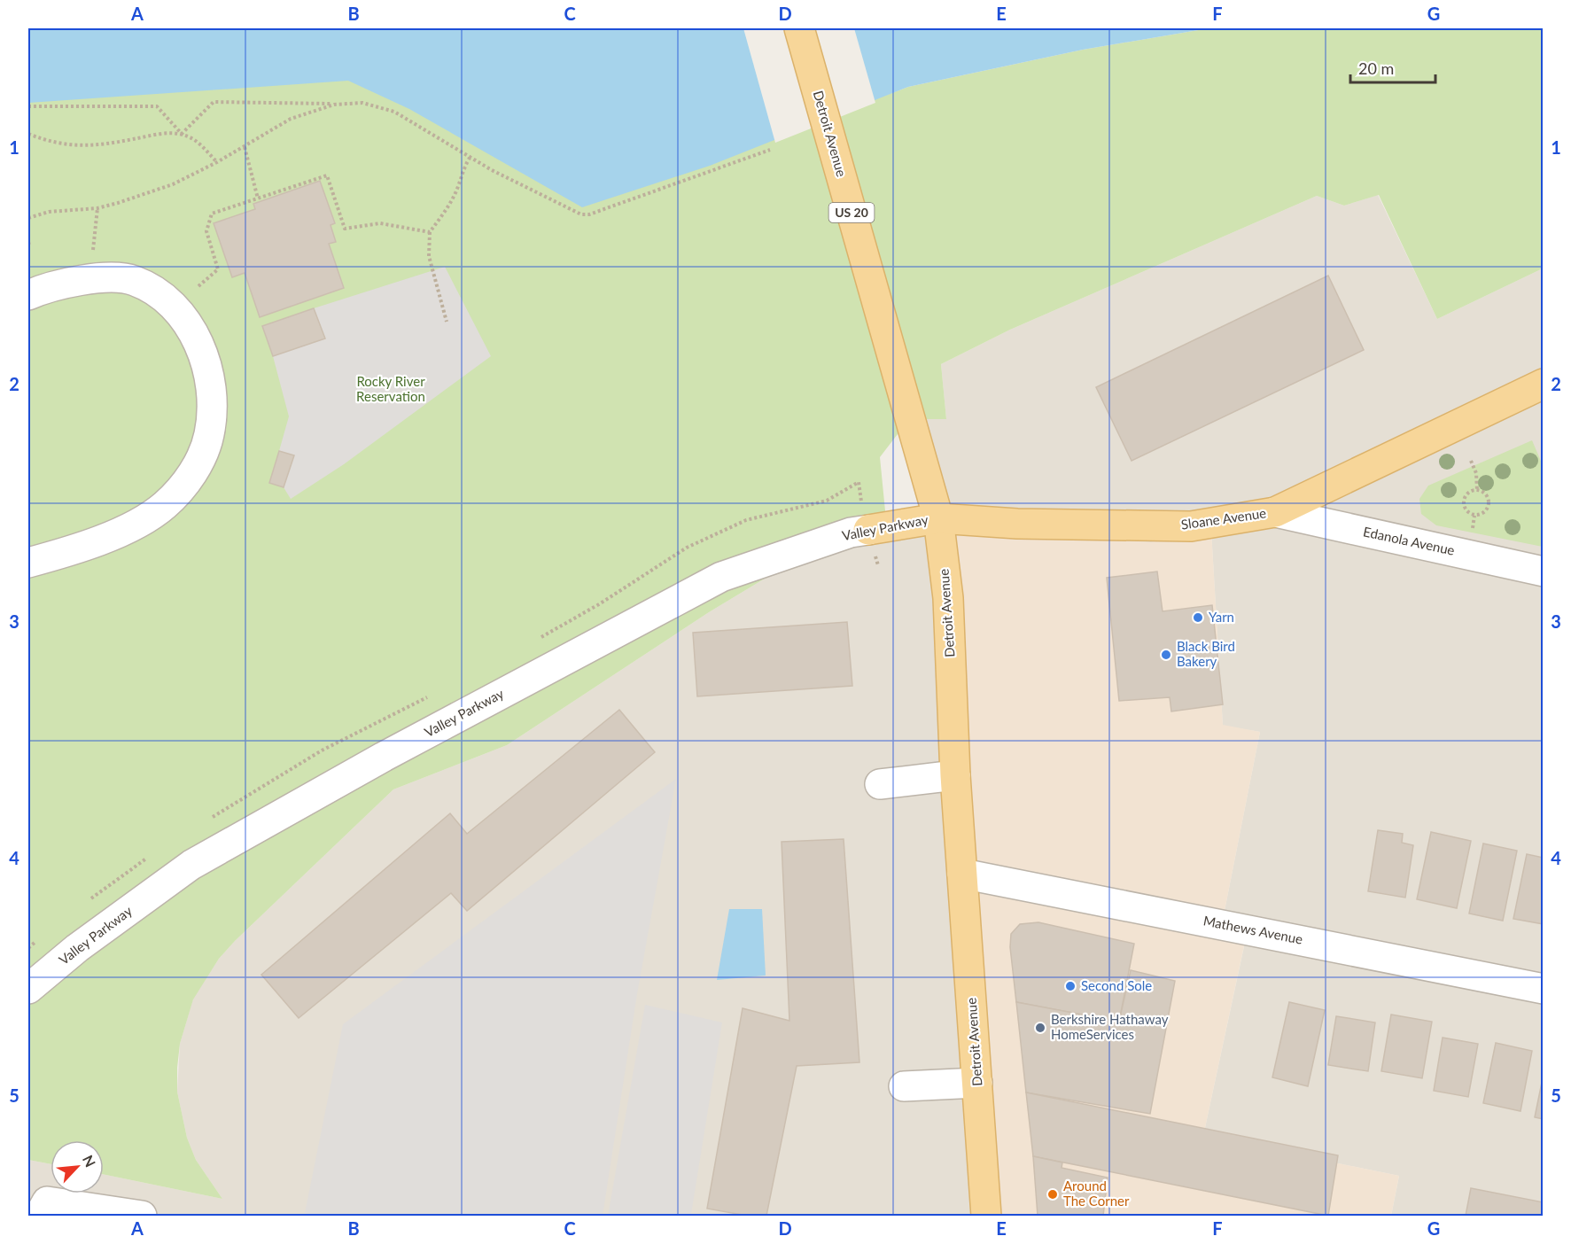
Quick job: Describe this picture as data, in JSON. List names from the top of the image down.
{
  "streets": {
    "main road": [
      "Detroit Avenue",
      "US 20",
      "Sloane Avenue",
      "Valley Parkway"
    ],
    "street": ["Edanola Avenue", "Mathews Avenue"]
  },
  "crossings": [
    ["Detroit Avenue", "Sloane Avenue"],
    ["Detroit Avenue", "Valley Parkway"],
    ["Detroit Avenue", "Mathews Avenue"],
    ["Sloane Avenue", "Valley Parkway"],
    ["Sloane Avenue", "Edanola Avenue"]
  ],
  "parks": ["Rocky River Reservation"],
  "places": [
    "Yarn",
    "Black Bird Bakery",
    "Second Sole",
    "Berkshire Hathaway HomeServices",
    "Around The Corner"
  ],
  "scale_bar": "20 m",
  "north": "top right",
  "grid": {
    "columns": [
      "A",
      "B",
      "C",
      "D",
      "E",
      "F",
      "G"
    ],
    "rows": [
      "1",
      "2",
      "3",
      "4",
      "5"
    ]
  }
}
